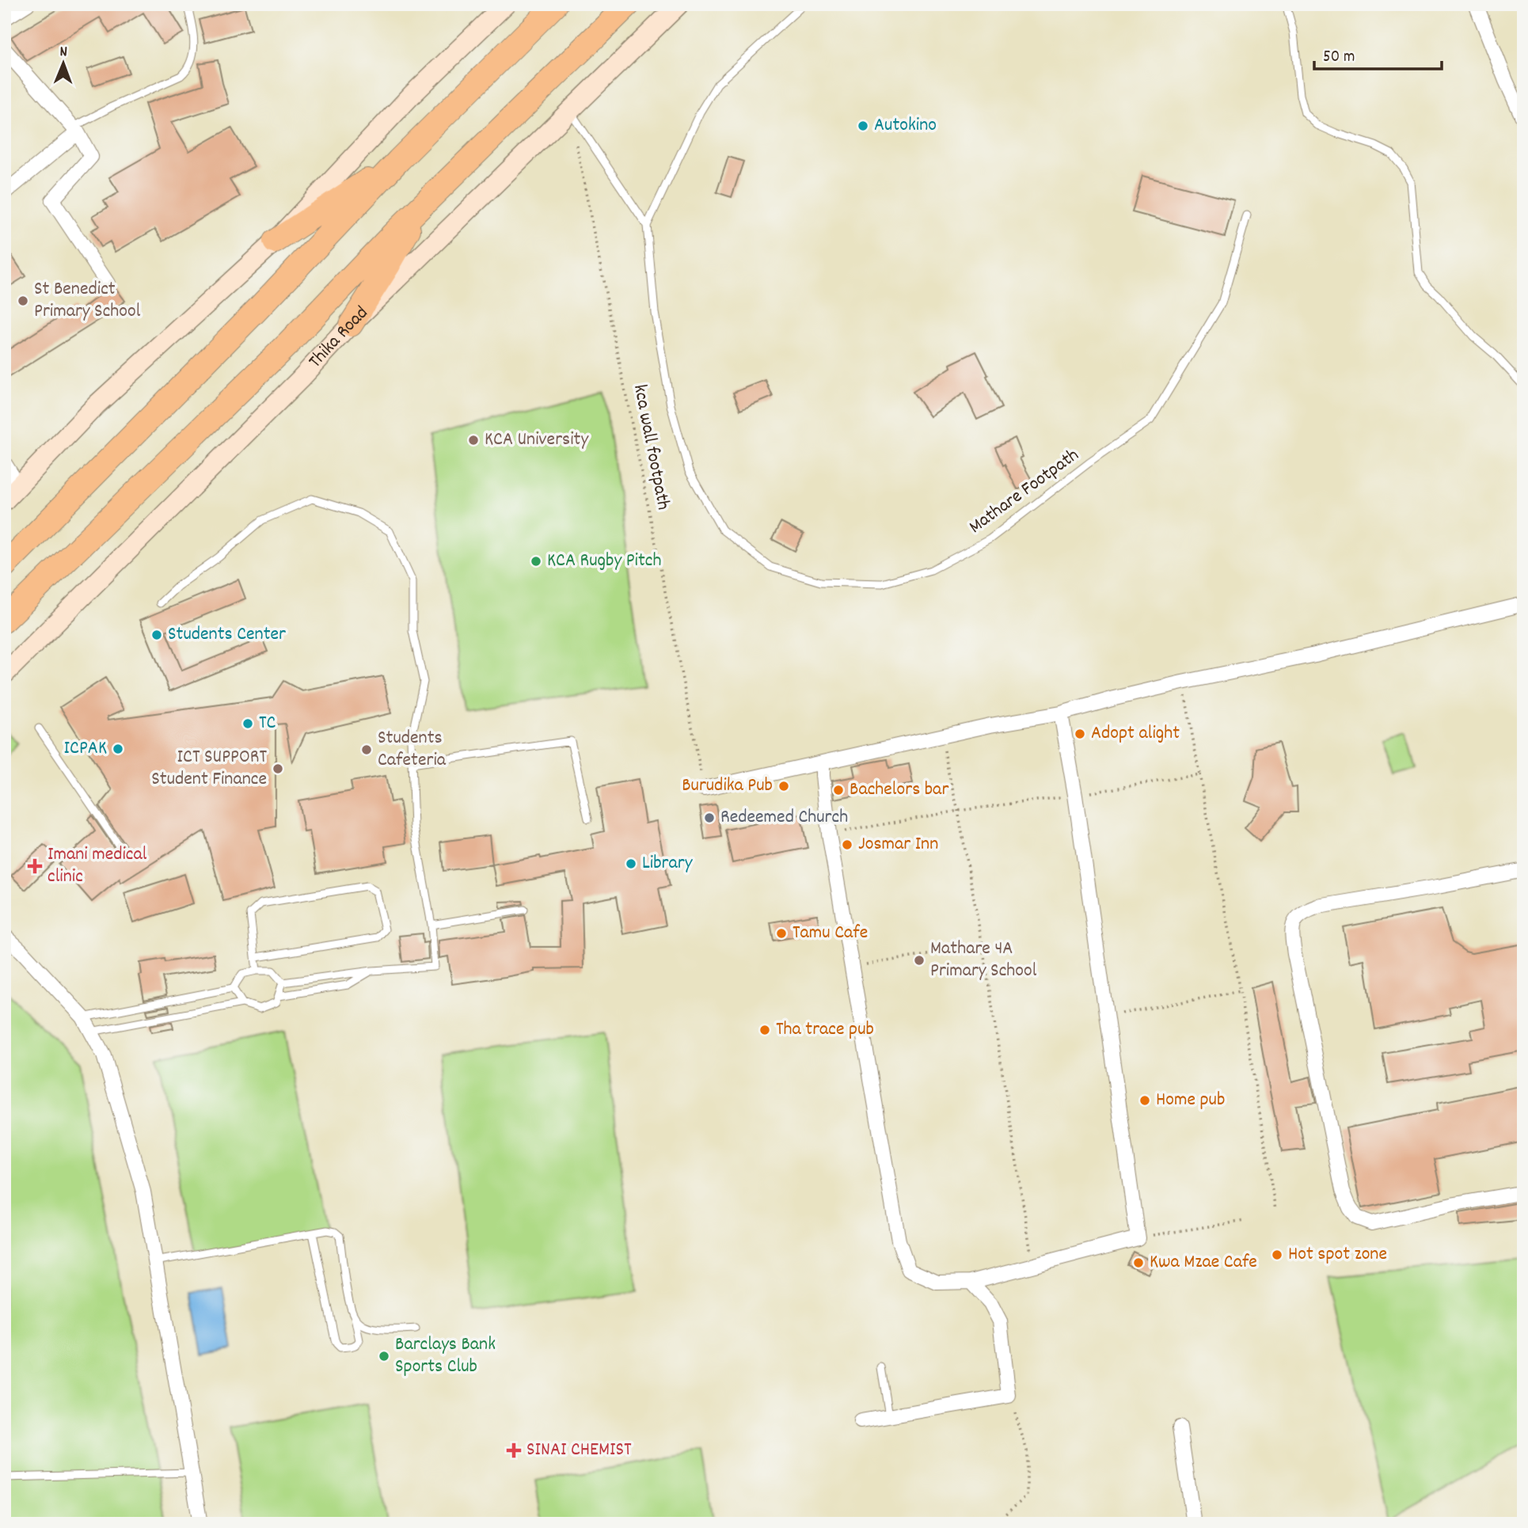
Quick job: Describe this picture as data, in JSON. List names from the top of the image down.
{
  "streets": {
    "highway": ["Thika Road"],
    "lane": ["Mathare Footpath"],
    "path": ["kca wall footpath"]
  },
  "crossings": [
    ["Thika Road", "Mathare Footpath"]
  ],
  "places": {
    "other": [
      "Autokino",
      "St Benedict Primary School",
      "KCA University",
      "KCA Rugby Pitch",
      "Students Center",
      "TC",
      "Adopt alight",
      "ICPAK",
      "Students Cafeteria",
      "ICT SUPPORT Student Finance",
      "Burudika Pub",
      "Bachelors bar",
      "Redeemed Church",
      "Josmar Inn",
      "Library",
      "Tamu Cafe",
      "Mathare 4A Primary School",
      "Tha trace pub",
      "Home pub",
      "Hot spot zone",
      "Kwa Mzae Cafe",
      "Barclays Bank Sports Club"
    ],
    "health": ["Imani medical clinic", "SINAI CHEMIST"]
  },
  "scale_bar": "50 m",
  "north": "top"
}
